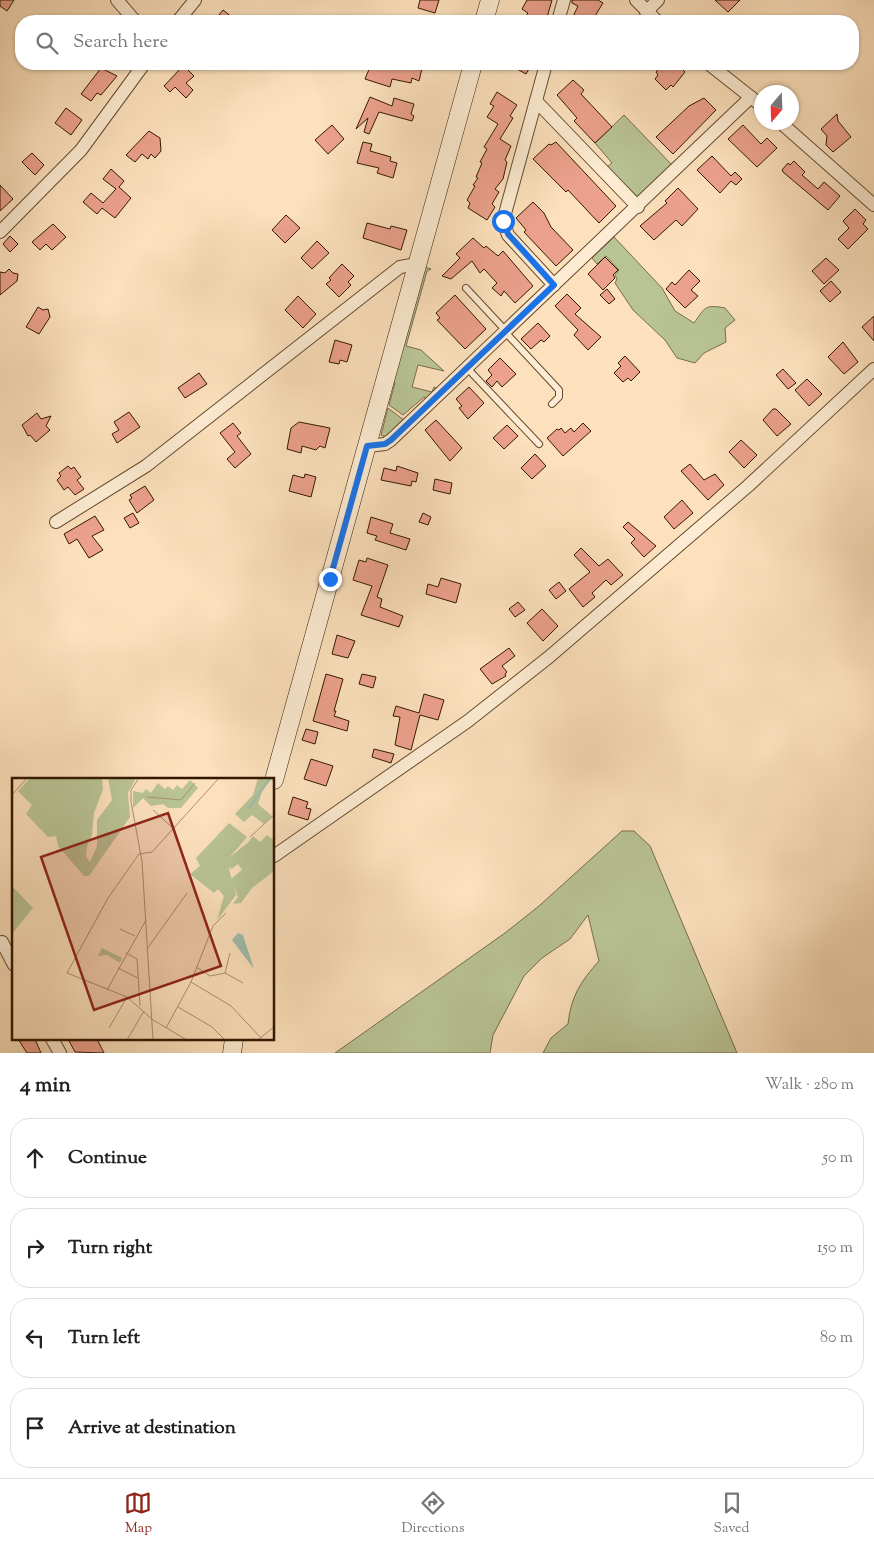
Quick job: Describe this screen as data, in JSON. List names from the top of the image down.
{
  "north": "bottom",
  "page": {
    "search": "Search here",
    "heading": ["4 min", "Walk · 280 m"],
    "list": [
      ["Continue", "50 m"],
      ["Turn right", "150 m"],
      ["Turn left", "80 m"],
      "Arrive at destination"
    ],
    "nav": ["Map", "Directions", "Saved"]
  }
}
